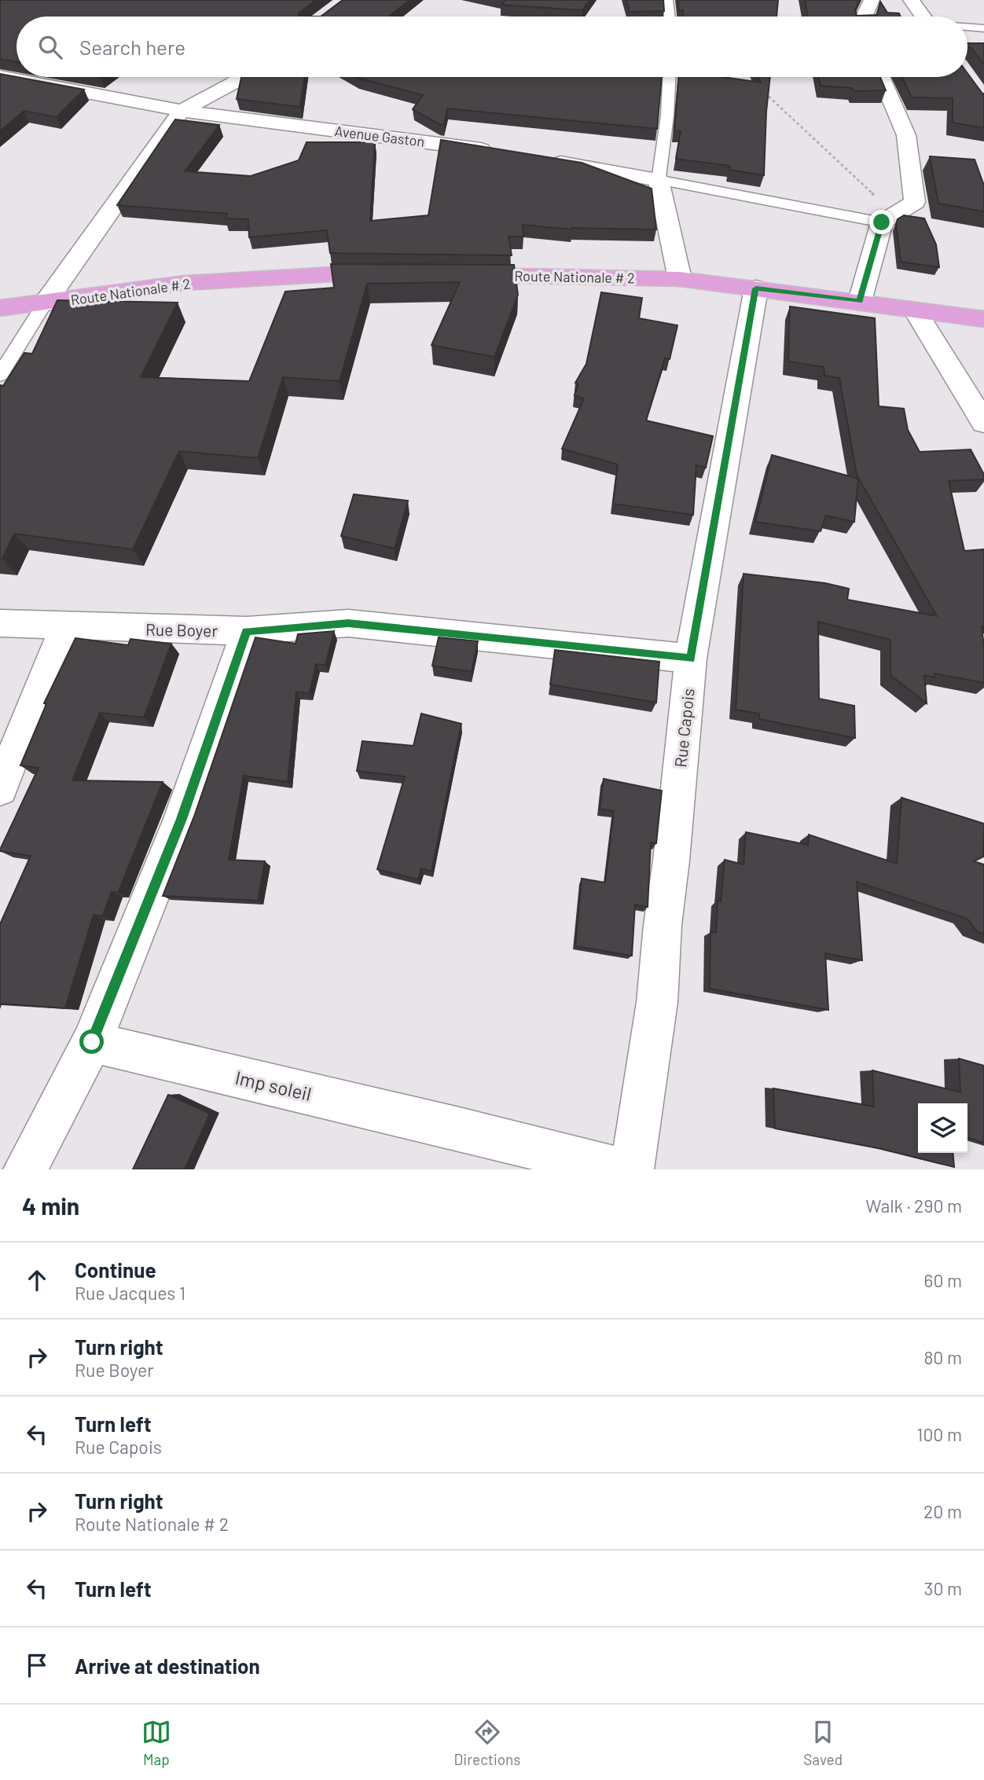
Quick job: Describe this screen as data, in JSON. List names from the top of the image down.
{
  "streets": {
    "main road": ["Route Nationale # 2"],
    "street": [
      "Avenue Gaston",
      "Rue Boyer",
      "Rue Capois",
      "Imp soleil"
    ]
  },
  "crossings": [
    ["Route Nationale # 2", "Rue Capois"],
    ["Rue Boyer", "Rue Capois"]
  ],
  "page": {
    "search": "Search here",
    "heading": ["4 min", "Walk · 290 m"],
    "list": [
      ["Continue", "Rue Jacques 1", "60 m"],
      ["Turn right", "Rue Boyer", "80 m"],
      ["Turn left", "Rue Capois", "100 m"],
      ["Turn right", "Route Nationale # 2", "20 m"],
      ["Turn left", "30 m"],
      "Arrive at destination"
    ],
    "nav": ["Map", "Directions", "Saved"]
  }
}
